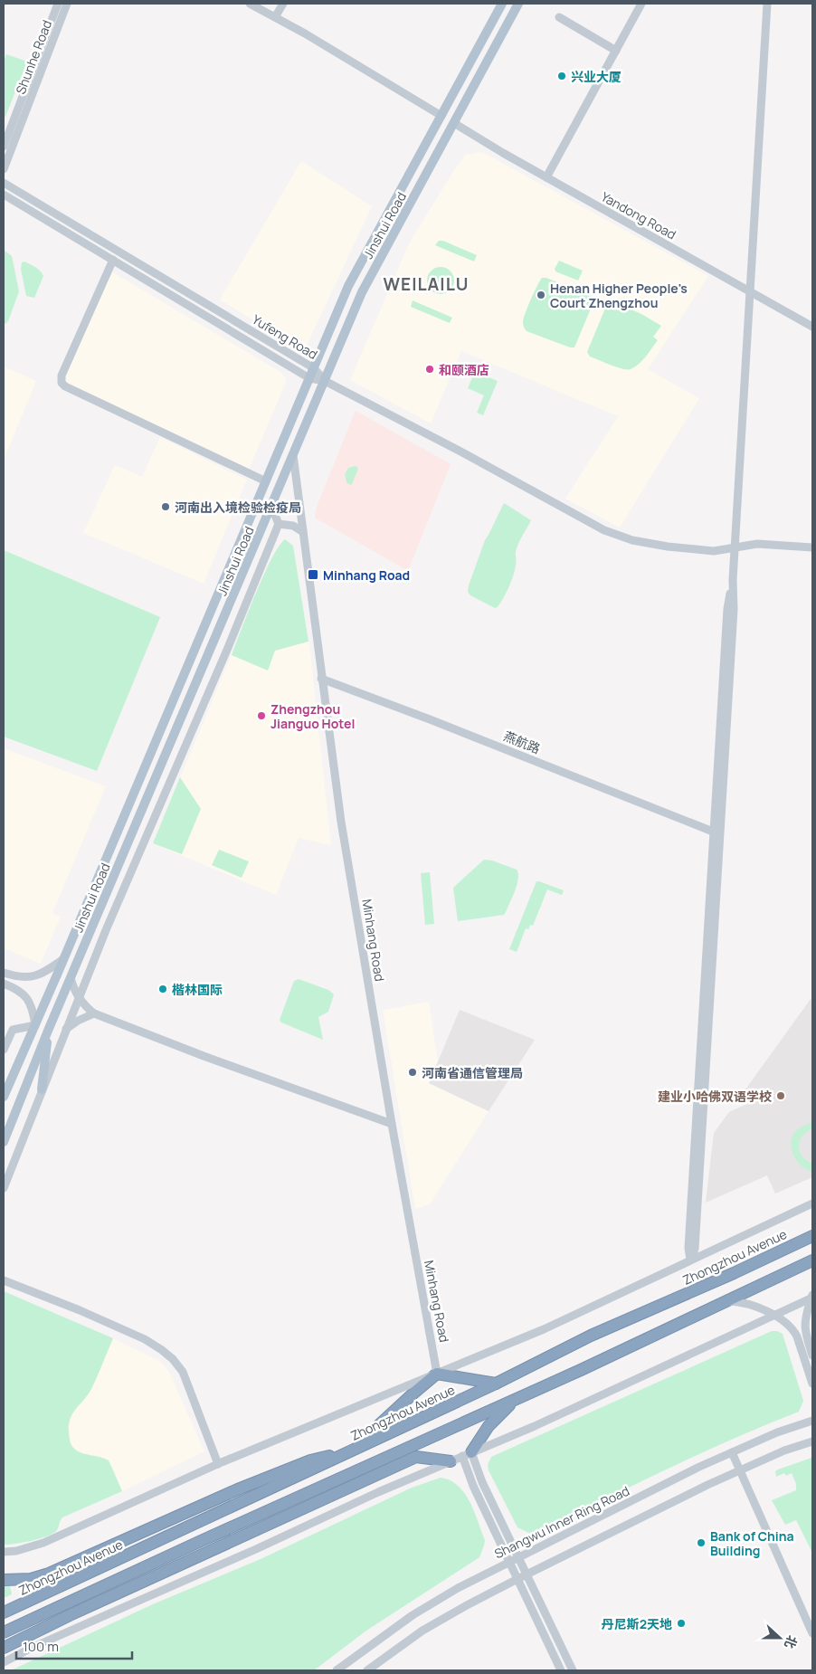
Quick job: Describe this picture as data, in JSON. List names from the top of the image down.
{
  "streets": {
    "highway": ["Zhongzhou Avenue"],
    "main road": ["Jinshui Road"],
    "street": [
      "Shunhe Road",
      "Yandong Road",
      "Yufeng Road",
      "燕航路",
      "Minhang Road",
      "Shangwu Inner Ring Road"
    ]
  },
  "crossings": [
    ["Yandong Road", "Jinshui Road"],
    ["Jinshui Road", "Yufeng Road"],
    ["Jinshui Road", "Minhang Road"],
    ["燕航路", "Minhang Road"]
  ],
  "districts": ["WEILAILU"],
  "places": {
    "other": [
      "兴业大厦",
      "Henan Higher People's Court Zhengzhou",
      "和颐酒店",
      "河南出入境检验检疫局",
      "Zhengzhou Jianguo Hotel",
      "楷林国际",
      "河南省通信管理局",
      "建业小哈佛双语学校",
      "Bank of China Building",
      "丹尼斯2天地"
    ],
    "transit": ["Minhang Road"]
  },
  "scale_bar": "100 m",
  "north": "right"
}
